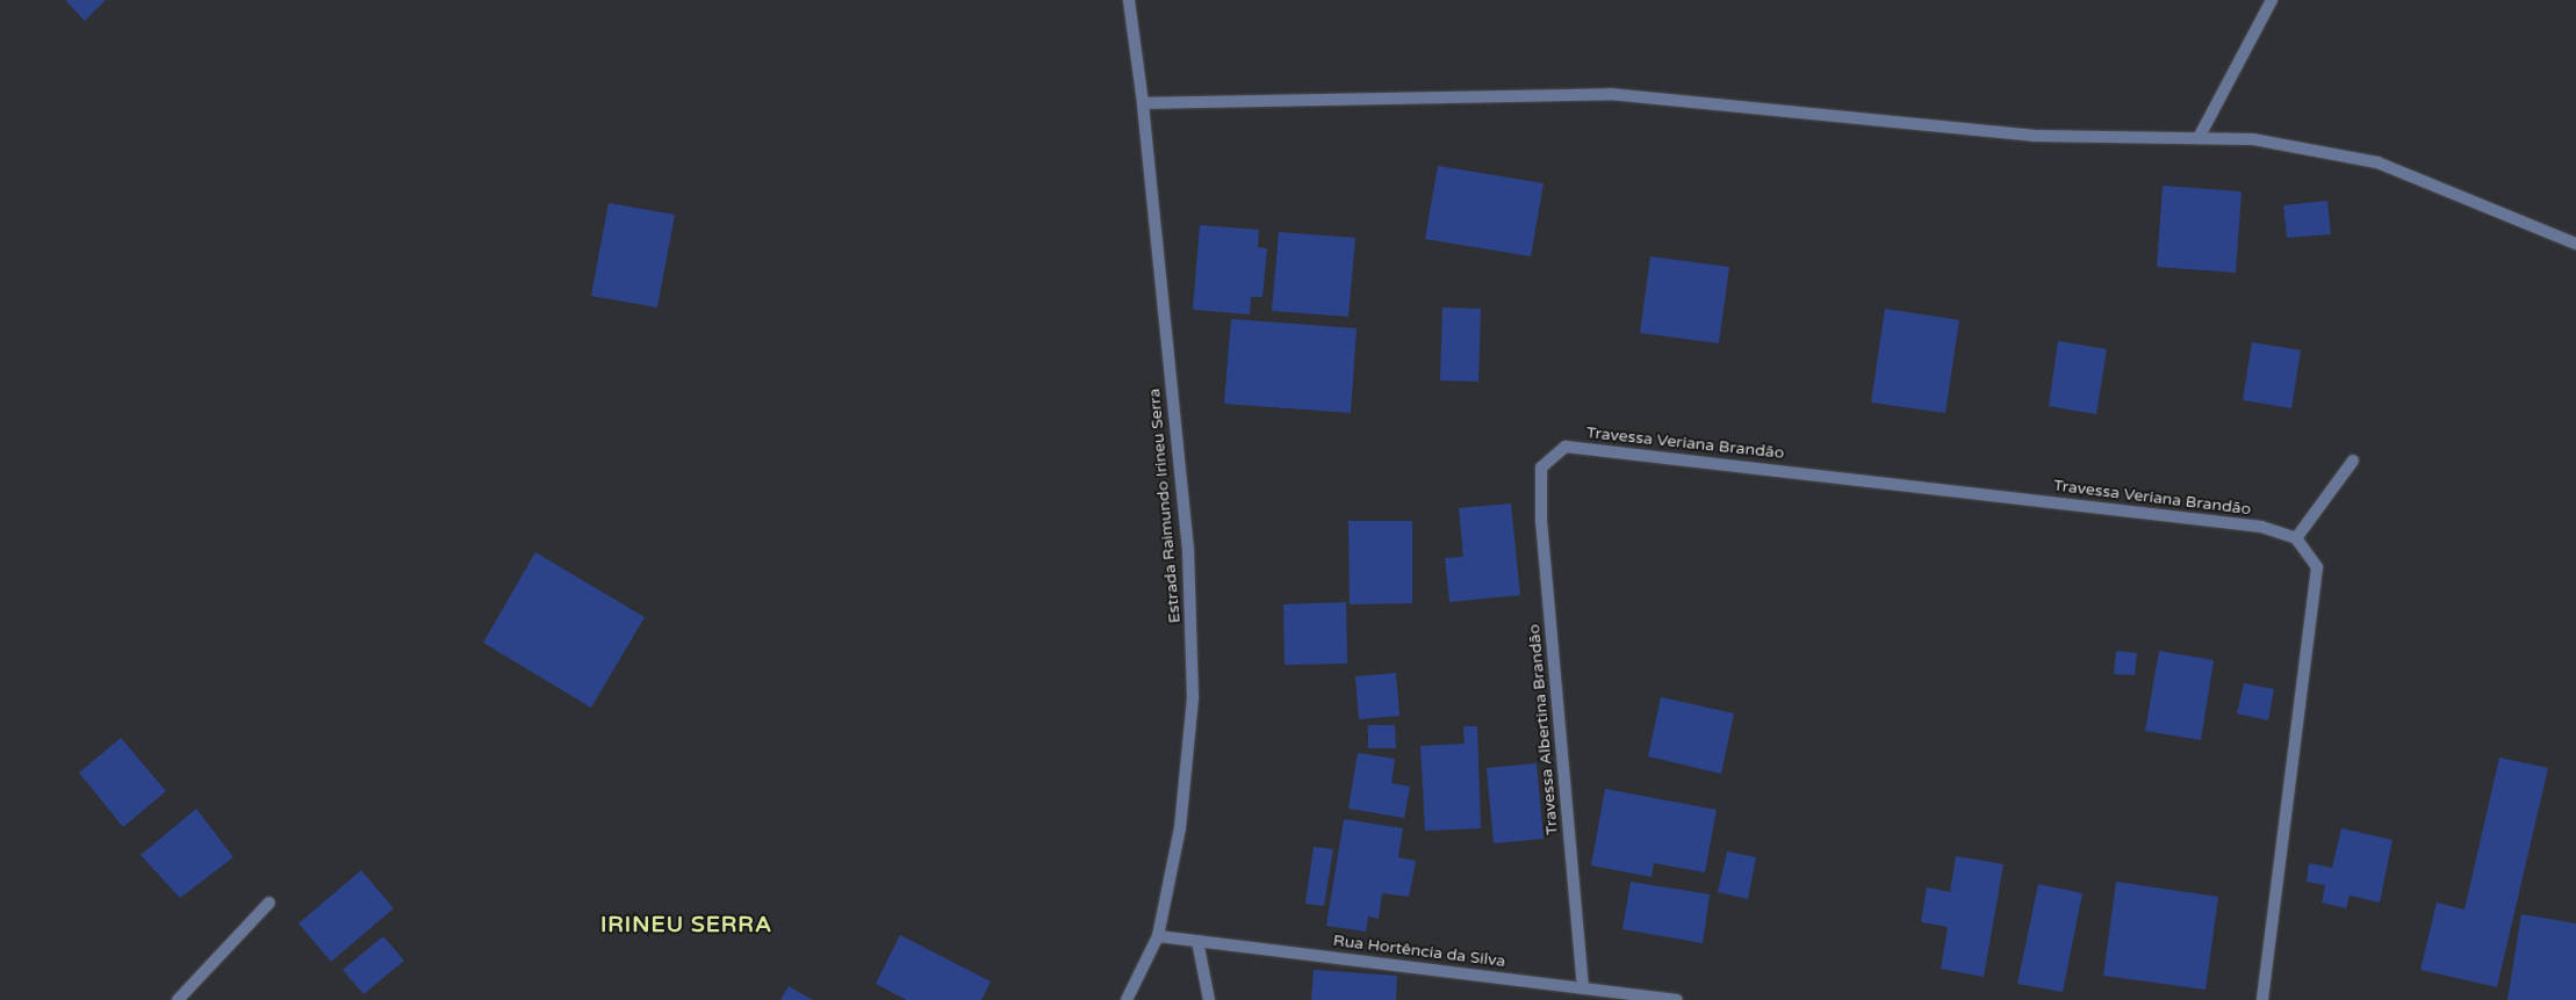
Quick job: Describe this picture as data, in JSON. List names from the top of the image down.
{
  "streets": {
    "street": [
      "Travessa Veriana Brandão",
      "Estrada Raimundo Irineu Serra",
      "Travessa Albertina Brandão",
      "Rua Hortência da Silva"
    ]
  },
  "crossings": [
    ["Travessa Veriana Brandão", "Travessa Albertina Brandão"],
    ["Estrada Raimundo Irineu Serra", "Rua Hortência da Silva"],
    ["Travessa Albertina Brandão", "Rua Hortência da Silva"]
  ],
  "districts": ["IRINEU SERRA"]
}
